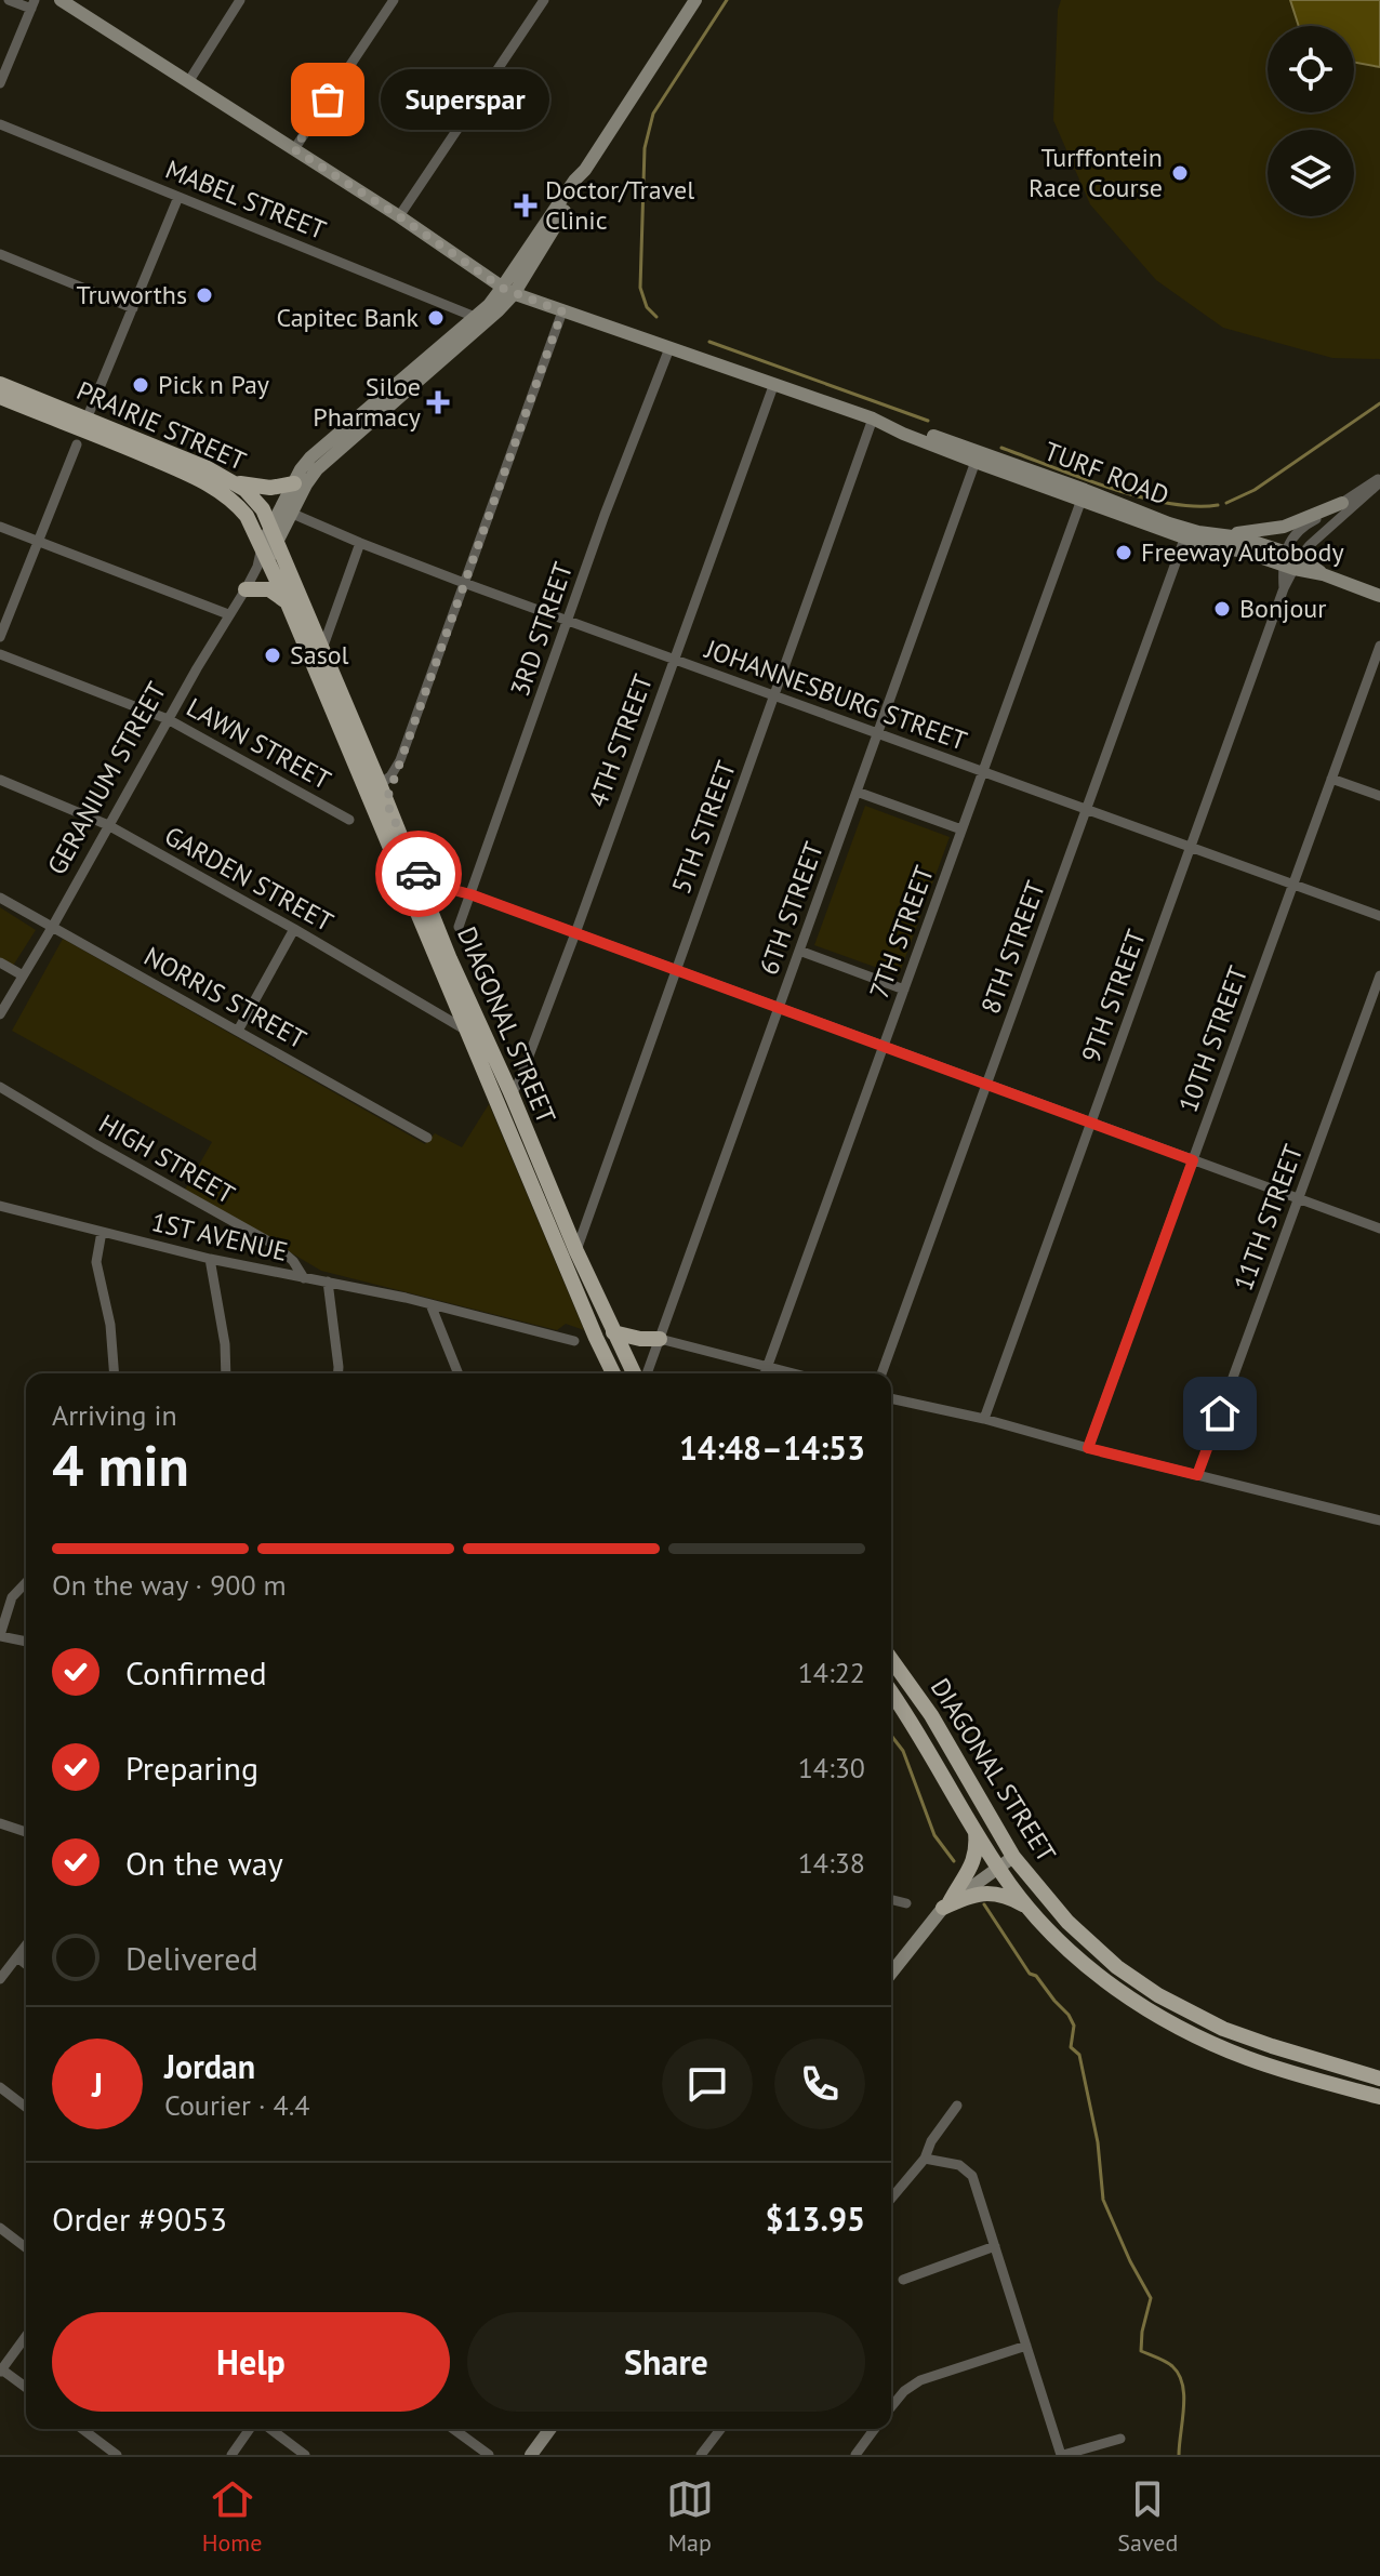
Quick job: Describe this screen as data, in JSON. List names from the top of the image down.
{
  "streets": {
    "main road": [
      "PRAIRIE STREET",
      "TURF ROAD",
      "GERANIUM STREET",
      "DIAGONAL STREET"
    ],
    "street": [
      "MABEL STREET",
      "3RD STREET",
      "JOHANNESBURG STREET",
      "4TH STREET",
      "LAWN STREET",
      "5TH STREET",
      "GARDEN STREET",
      "6TH STREET",
      "7TH STREET",
      "8TH STREET",
      "9TH STREET",
      "NORRIS STREET",
      "10TH STREET",
      "HIGH STREET",
      "11TH STREET",
      "1ST AVENUE"
    ]
  },
  "crossings": [
    ["MABEL STREET", "GERANIUM STREET"],
    ["PRAIRIE STREET", "GERANIUM STREET"],
    ["PRAIRIE STREET", "DIAGONAL STREET"],
    ["TURF ROAD", "3RD STREET"],
    ["TURF ROAD", "4TH STREET"],
    ["TURF ROAD", "GERANIUM STREET"],
    ["TURF ROAD", "5TH STREET"],
    ["TURF ROAD", "6TH STREET"],
    ["TURF ROAD", "7TH STREET"],
    ["TURF ROAD", "8TH STREET"],
    ["TURF ROAD", "9TH STREET"],
    ["3RD STREET", "JOHANNESBURG STREET"],
    ["JOHANNESBURG STREET", "4TH STREET"],
    ["JOHANNESBURG STREET", "GERANIUM STREET"],
    ["JOHANNESBURG STREET", "5TH STREET"],
    ["JOHANNESBURG STREET", "6TH STREET"],
    ["JOHANNESBURG STREET", "7TH STREET"],
    ["JOHANNESBURG STREET", "8TH STREET"],
    ["JOHANNESBURG STREET", "9TH STREET"],
    ["JOHANNESBURG STREET", "10TH STREET"],
    ["4TH STREET", "DIAGONAL STREET"],
    ["LAWN STREET", "GERANIUM STREET"],
    ["GERANIUM STREET", "GARDEN STREET"],
    ["GERANIUM STREET", "NORRIS STREET"],
    ["GERANIUM STREET", "DIAGONAL STREET"],
    ["5TH STREET", "DIAGONAL STREET"],
    ["GARDEN STREET", "DIAGONAL STREET"],
    ["HIGH STREET", "1ST AVENUE"]
  ],
  "places": {
    "other": [
      "Superspar",
      "Turffontein Race Course",
      "Truworths",
      "Capitec Bank",
      "Pick n Pay",
      "Freeway Autobody",
      "Bonjour",
      "Sasol"
    ],
    "health": ["Doctor/Travel Clinic", "Siloe Pharmacy"]
  },
  "page": {
    "bubble": "Superspar",
    "heading": ["4 min", "Arriving in", "14:48–14:53"],
    "panel": [
      "Jordan",
      "Courier · 4.4",
      "Order #9053",
      "$13.95"
    ],
    "bar": "On the way · 900 m",
    "list": [
      ["Confirmed", "14:22"],
      ["Preparing", "14:30"],
      ["On the way", "14:38"],
      "Delivered"
    ],
    "round": "J",
    "buttons": ["Help", "Share"],
    "tabs": ["Home", "Map", "Saved"]
  }
}
